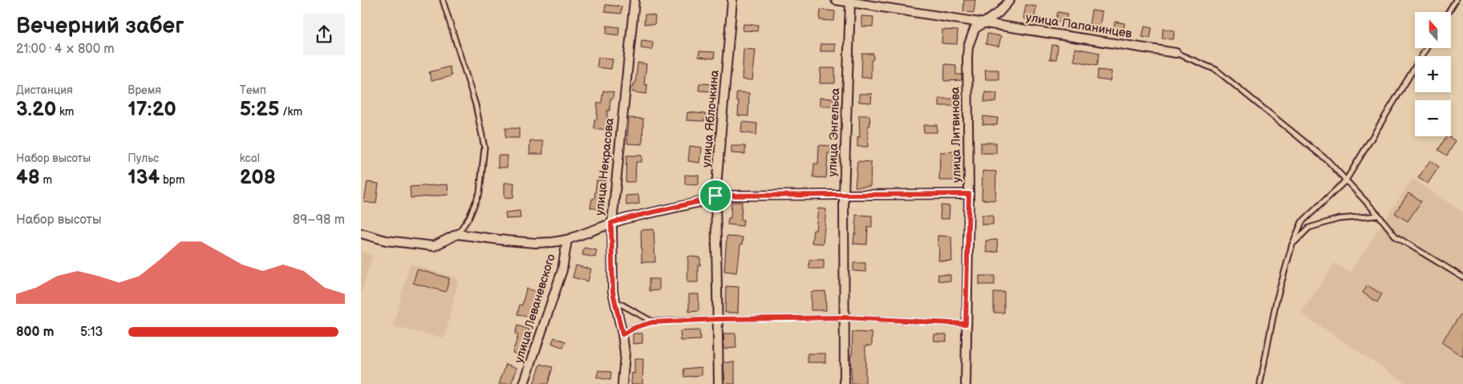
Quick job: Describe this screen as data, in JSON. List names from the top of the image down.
{
  "streets": {
    "street": [
      "улица Папанинцев",
      "улица Яблочкина",
      "улица Энгельса",
      "улица Литвинова",
      "улица Некрасова",
      "улица Леваневского"
    ]
  },
  "crossings": [
    ["улица Папанинцев", "улица Энгельса"],
    ["улица Папанинцев", "улица Литвинова"]
  ],
  "north": "top",
  "page": {
    "heading": ["Вечерний забег", "21:00 · 4 × 800 m"],
    "map_buttons": ["+", "−"],
    "stats": [
      ["Дистанция", "3.20 km"],
      ["Время", "17:20"],
      ["Темп", "5:25 /km"],
      ["Набор высоты", "48 m"],
      ["Пульс", "134 bpm"],
      ["kcal", "208"]
    ],
    "chart": ["Набор высоты", "89–98 m"],
    "list": [
      {
        "name": "800 m",
        "note": "5:13"
      }
    ]
  }
}
